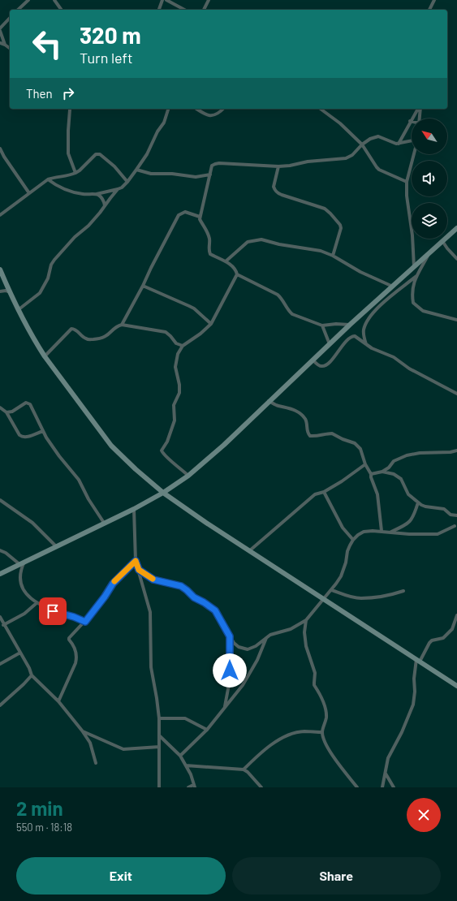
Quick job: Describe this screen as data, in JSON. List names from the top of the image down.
{
  "north": "top left",
  "page": {
    "turn": ["320 m", "Turn left"],
    "then": "Then",
    "heading": ["2 min", "550 m · 18:18"],
    "buttons": ["Exit", "Share"]
  }
}
